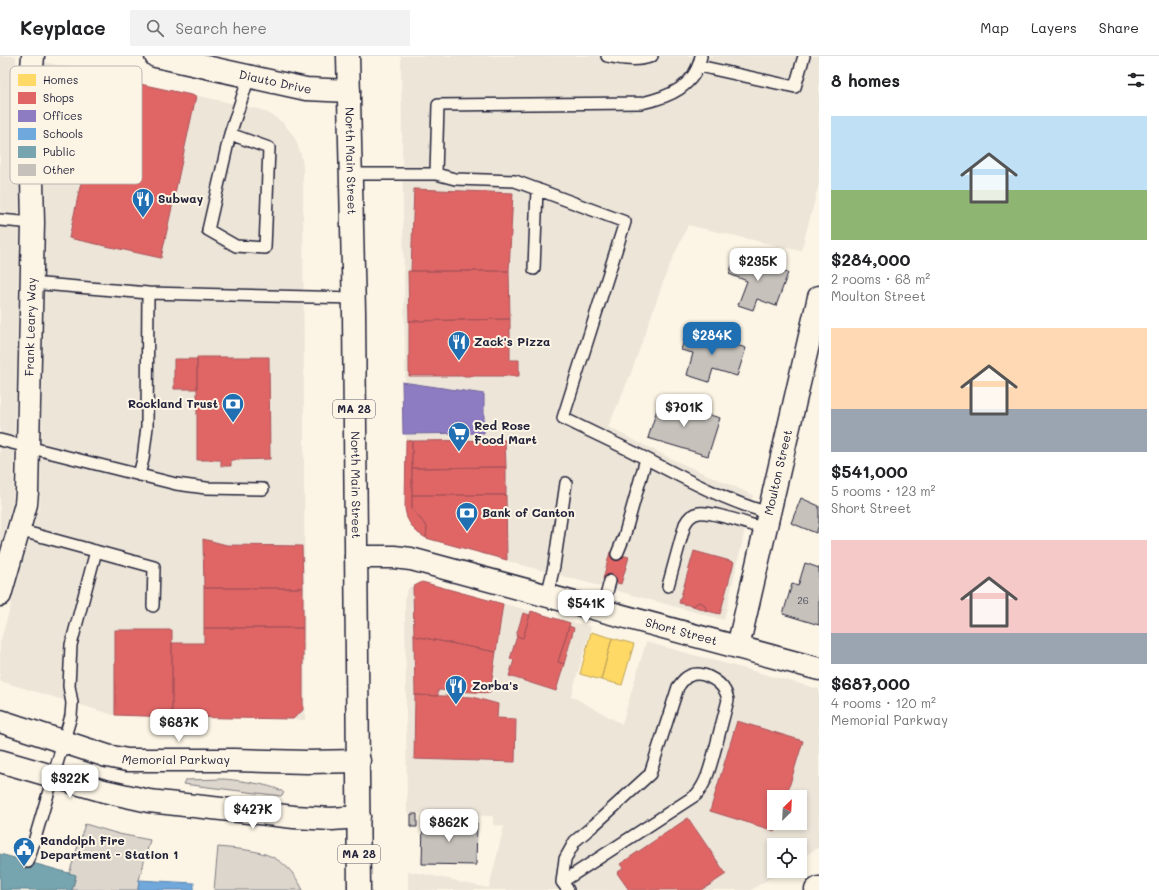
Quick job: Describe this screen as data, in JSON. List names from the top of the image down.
{
  "streets": {
    "street": [
      "Diauto Drive",
      "North Main Street",
      "Frank Leary Way",
      "MA 28",
      "Moulton Street",
      "Short Street",
      "Memorial Parkway"
    ]
  },
  "crossings": [
    ["Diauto Drive", "North Main Street"],
    ["North Main Street", "Short Street"],
    ["North Main Street", "Memorial Parkway"],
    ["Moulton Street", "Short Street"]
  ],
  "places": {
    "restaurant": ["Subway", "Zack's Pizza", "Zorba's"],
    "bank": ["Rockland Trust", "Bank of Canton"],
    "supermarket": ["Red Rose Food Mart"],
    "public building": ["Randolph Fire Department - Station 1"]
  },
  "house_numbers": ["26"],
  "legend": [
    "Homes",
    "Shops",
    "Offices",
    "Schools",
    "Public",
    "Other"
  ],
  "north": "top right",
  "page": {
    "header": "Keyplace",
    "search": "Search here",
    "nav": ["Map", "Layers", "Share"],
    "heading": "8 homes",
    "list": [
      {
        "name": "$284,000",
        "note": "2 rooms · 68 m² · Moulton Street"
      },
      {
        "name": "$541,000",
        "note": "5 rooms · 123 m² · Short Street"
      },
      {
        "name": "$687,000",
        "note": "4 rooms · 120 m² · Memorial Parkway"
      }
    ],
    "price": [
      "$235K",
      "$284K",
      "$701K",
      "$541K",
      "$687K",
      "$322K",
      "$427K",
      "$862K"
    ]
  }
}
